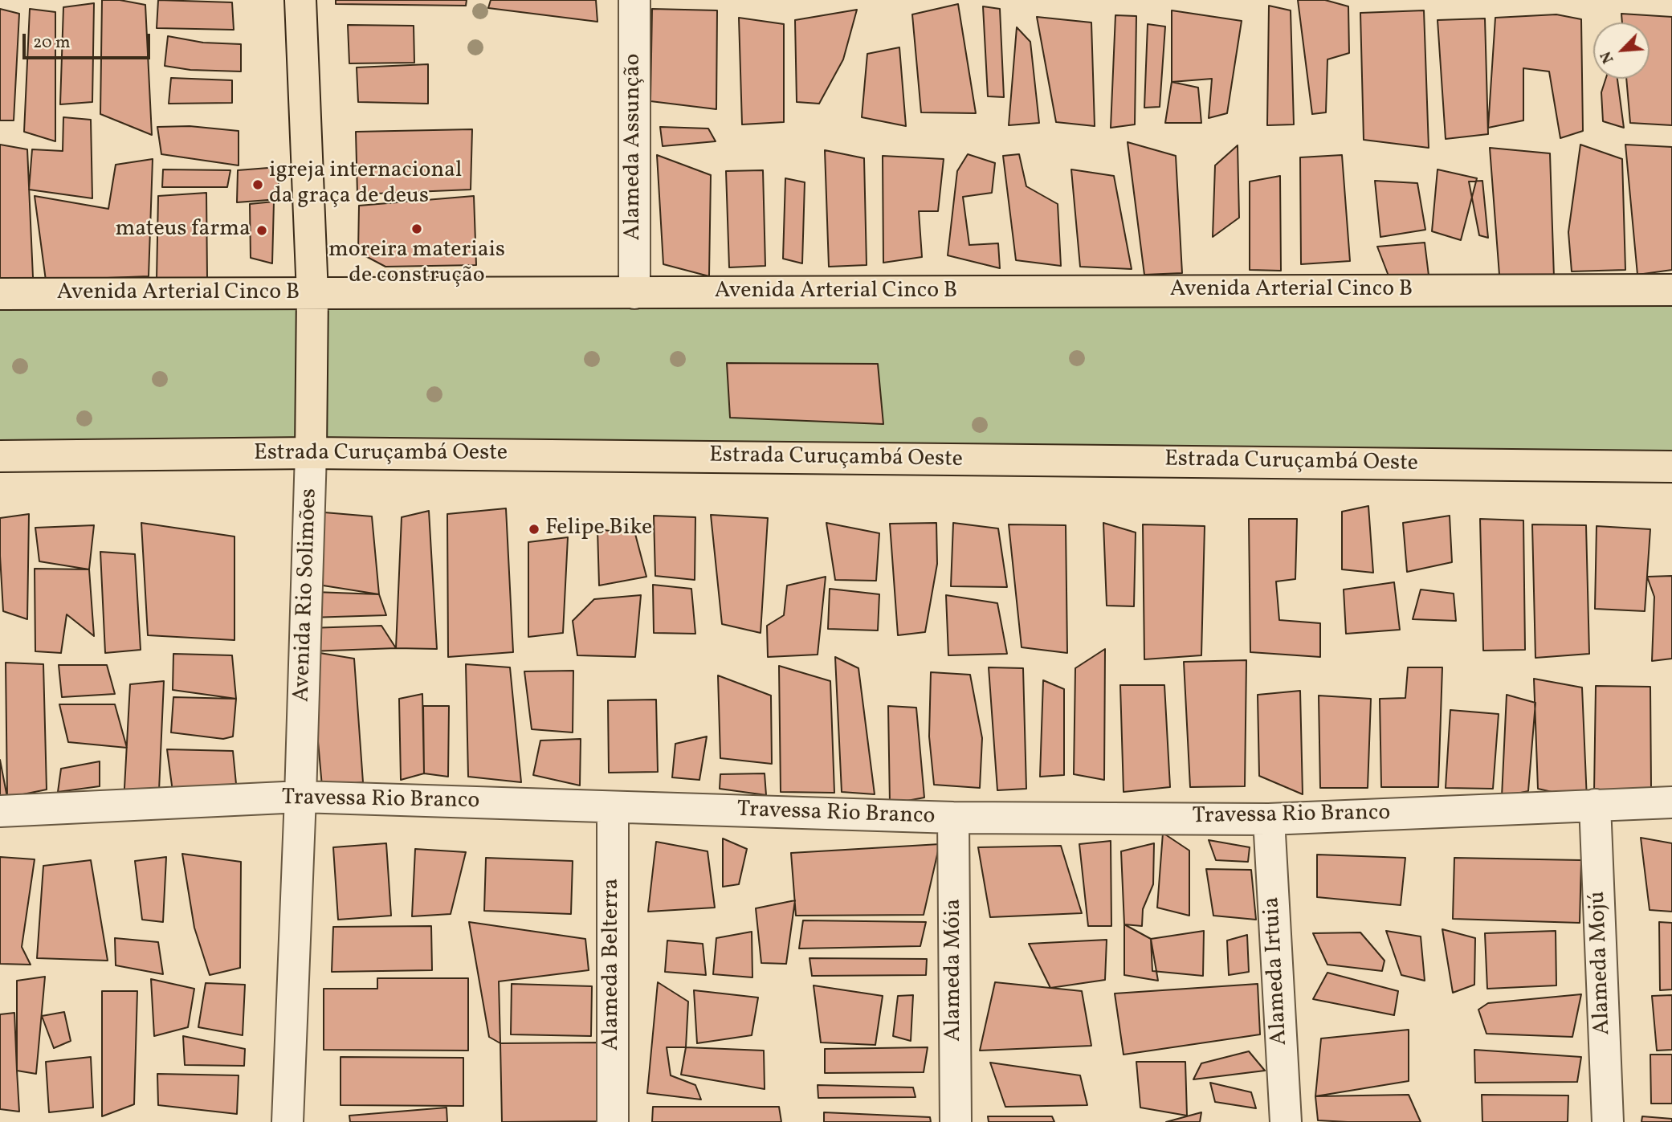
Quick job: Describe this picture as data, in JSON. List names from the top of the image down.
{
  "streets": {
    "main road": ["Avenida Arterial Cinco B", "Estrada Curuçambá Oeste", "Avenida Rio Solimões"],
    "street": [
      "Alameda Assunção",
      "Travessa Rio Branco",
      "Alameda Mojú",
      "Alameda Belterra",
      "Alameda Móia",
      "Alameda Irtuia"
    ]
  },
  "crossings": [
    ["Alameda Assunção", "Avenida Arterial Cinco B"],
    ["Avenida Arterial Cinco B", "Avenida Rio Solimões"],
    ["Estrada Curuçambá Oeste", "Avenida Rio Solimões"],
    ["Avenida Rio Solimões", "Travessa Rio Branco"],
    ["Travessa Rio Branco", "Alameda Mojú"],
    ["Travessa Rio Branco", "Alameda Belterra"],
    ["Travessa Rio Branco", "Alameda Móia"],
    ["Travessa Rio Branco", "Alameda Irtuia"]
  ],
  "places": [
    "igreja internacional da graça de deus",
    "moreira materiais de construção",
    "mateus farma",
    "Felipe Bike"
  ],
  "scale_bar": "20 m",
  "north": "bottom left"
}
